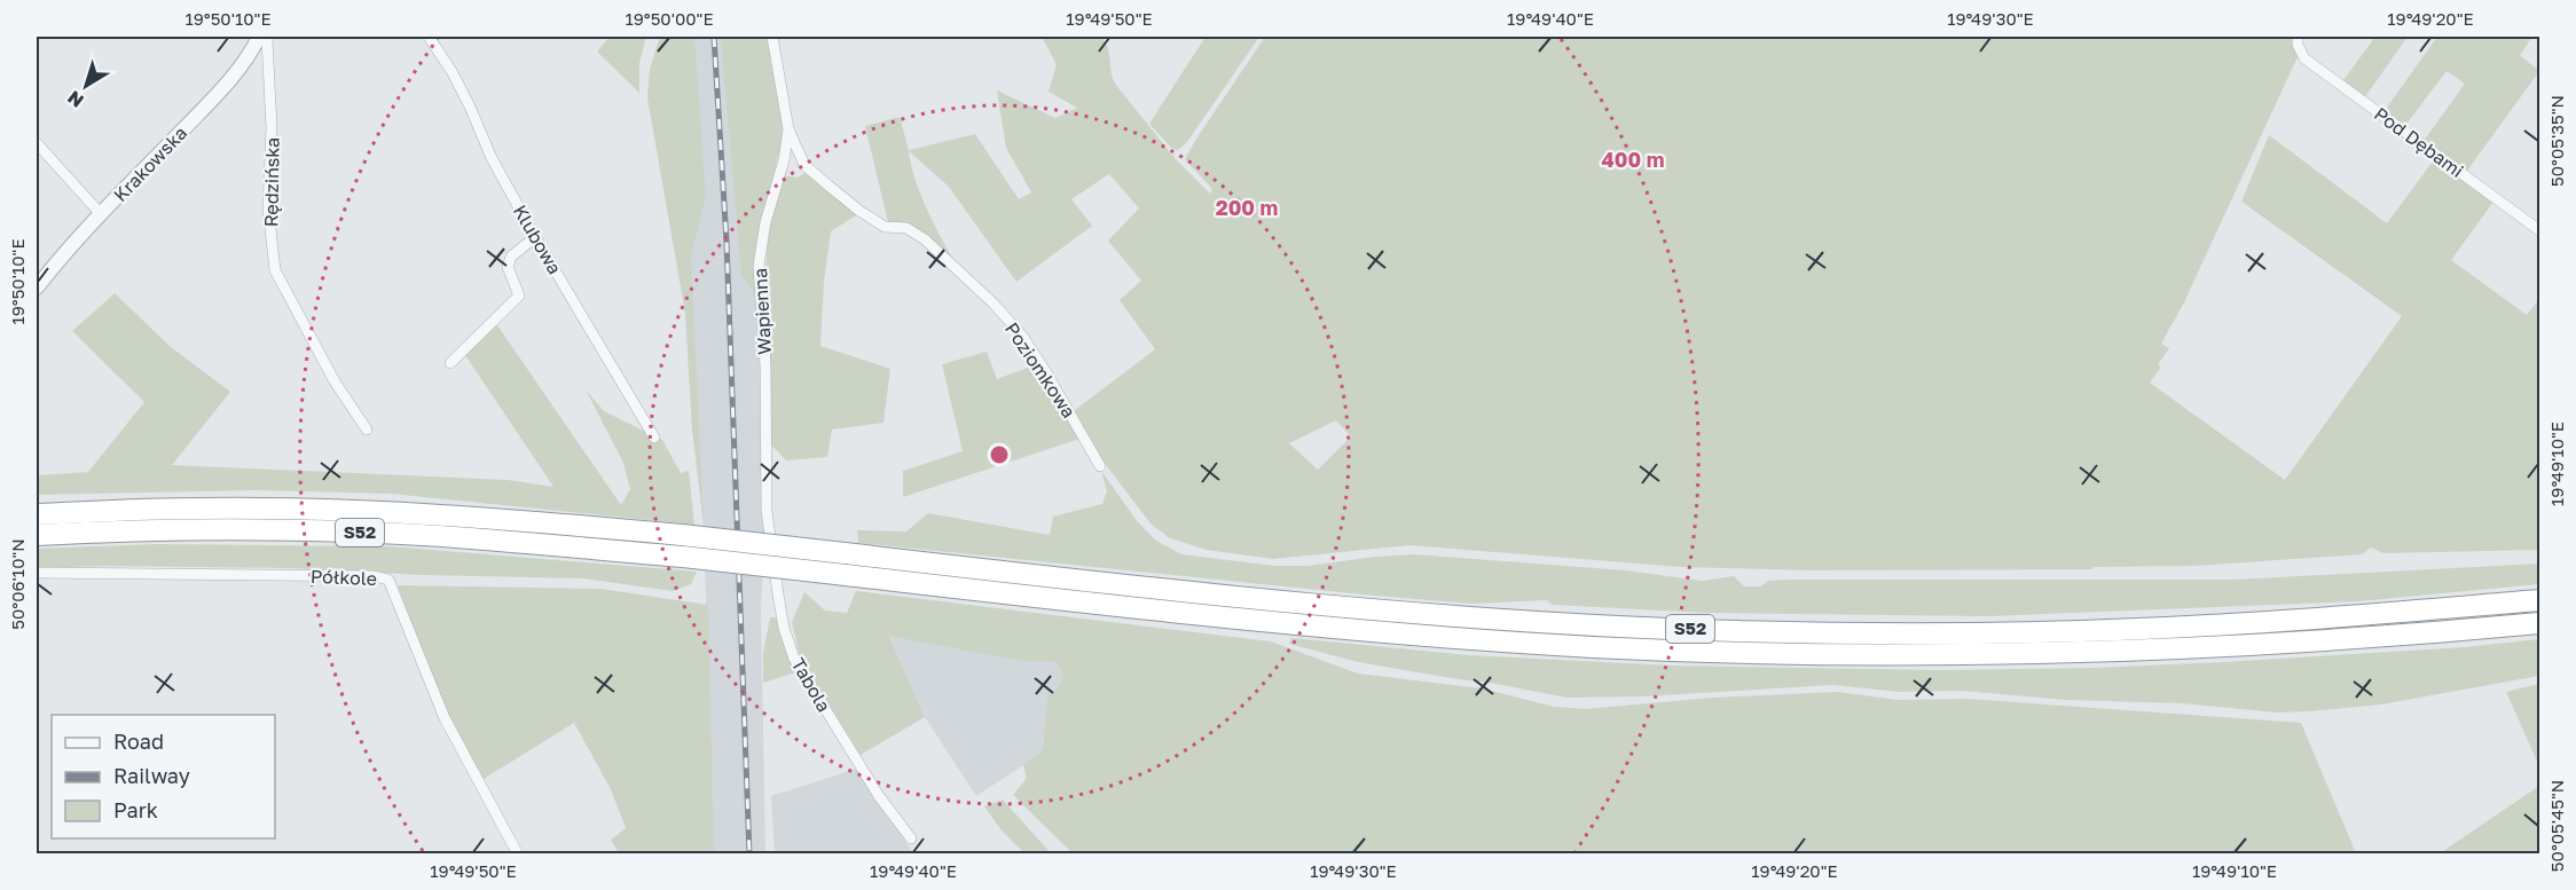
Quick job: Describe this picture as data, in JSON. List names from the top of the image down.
{
  "streets": {
    "highway": ["S52"],
    "street": [
      "Pod Dębami",
      "Krakowska",
      "Rędzińska",
      "Klubowa",
      "Wapienna",
      "Poziomkowa",
      "Półkole",
      "Tabola"
    ]
  },
  "crossings": [
    ["Krakowska", "Rędzińska"],
    ["Wapienna", "Poziomkowa"],
    ["Wapienna", "Tabola"]
  ],
  "legend": ["Road", "Railway", "Park"],
  "north": "bottom left",
  "coordinates": [
    "19°50'10\"E",
    "19°50'00\"E",
    "19°49'50\"E",
    "19°49'40\"E",
    "19°49'30\"E",
    "19°49'20\"E",
    "50°05'35\"N",
    "19°49'10\"E",
    "50°06'10\"N",
    "50°05'45\"N"
  ],
  "rings": ["400 m", "200 m"]
}
